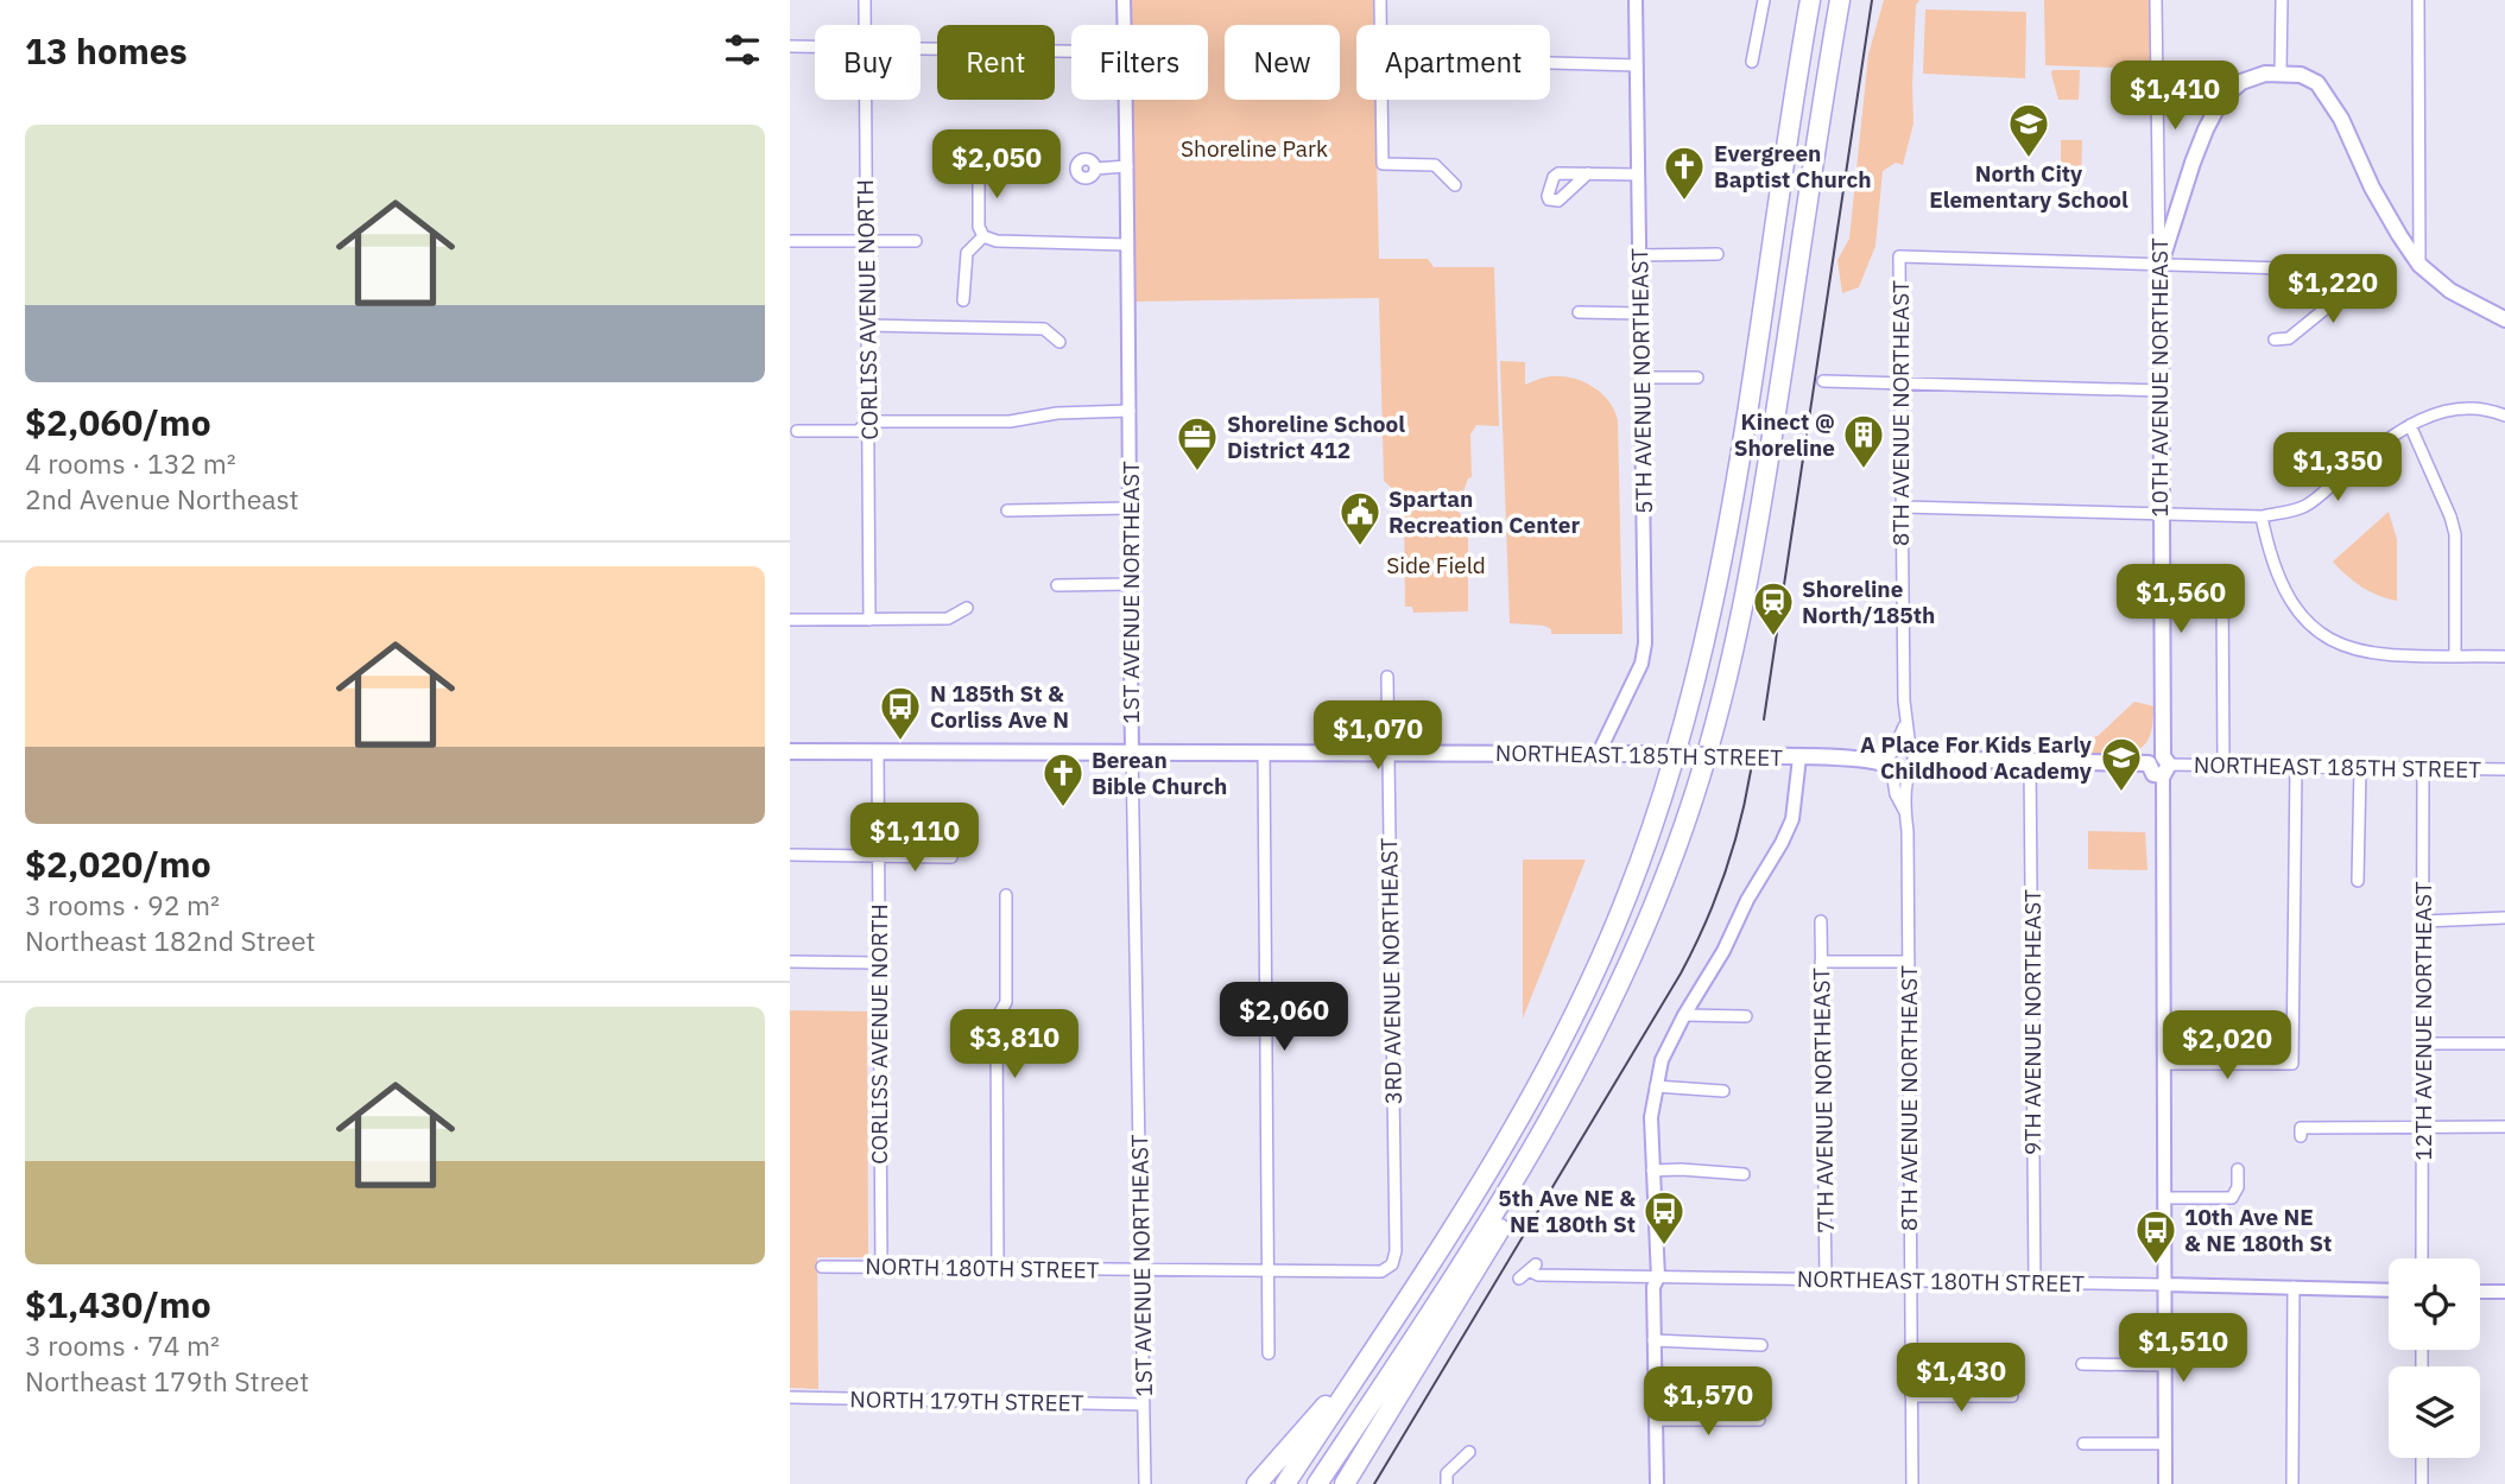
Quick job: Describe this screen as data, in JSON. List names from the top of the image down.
{
  "streets": {
    "main road": ["10TH AVENUE NORTHEAST", "NORTHEAST 185TH STREET"],
    "street": [
      "CORLISS AVENUE NORTH",
      "5TH AVENUE NORTHEAST",
      "8TH AVENUE NORTHEAST",
      "1ST AVENUE NORTHEAST",
      "3RD AVENUE NORTHEAST",
      "12TH AVENUE NORTHEAST",
      "9TH AVENUE NORTHEAST",
      "7TH AVENUE NORTHEAST",
      "NORTH 180TH STREET",
      "NORTHEAST 180TH STREET",
      "NORTH 179TH STREET"
    ]
  },
  "crossings": [
    ["CORLISS AVENUE NORTH", "NORTHEAST 185TH STREET"],
    ["CORLISS AVENUE NORTH", "NORTH 180TH STREET"],
    ["10TH AVENUE NORTHEAST", "8TH AVENUE NORTHEAST"],
    ["10TH AVENUE NORTHEAST", "NORTHEAST 185TH STREET"],
    ["10TH AVENUE NORTHEAST", "NORTHEAST 180TH STREET"],
    ["5TH AVENUE NORTHEAST", "NORTHEAST 185TH STREET"],
    ["8TH AVENUE NORTHEAST", "NORTHEAST 185TH STREET"],
    ["8TH AVENUE NORTHEAST", "NORTHEAST 180TH STREET"],
    ["1ST AVENUE NORTHEAST", "NORTHEAST 185TH STREET"],
    ["1ST AVENUE NORTHEAST", "NORTH 180TH STREET"],
    ["1ST AVENUE NORTHEAST", "NORTH 179TH STREET"],
    ["NORTHEAST 185TH STREET", "3RD AVENUE NORTHEAST"],
    ["NORTHEAST 185TH STREET", "12TH AVENUE NORTHEAST"],
    ["NORTHEAST 185TH STREET", "9TH AVENUE NORTHEAST"],
    ["9TH AVENUE NORTHEAST", "NORTHEAST 180TH STREET"],
    ["7TH AVENUE NORTHEAST", "NORTHEAST 180TH STREET"]
  ],
  "parks": ["Shoreline Park", "Side Field"],
  "places": {
    "school or university": ["North City Elementary School", "A Place For Kids Early Childhood Academy"],
    "church": ["Evergreen Baptist Church", "Berean Bible Church"],
    "building": ["Kinect @ Shoreline"],
    "office": ["Shoreline School District 412"],
    "public building": ["Spartan Recreation Center"],
    "station": ["Shoreline North/185th"],
    "bus stop": ["N 185th St & Corliss Ave N", "5th Ave NE & NE 180th St", "10th Ave NE & NE 180th St"]
  },
  "page": {
    "heading": "13 homes",
    "chip": [
      "Buy",
      "Rent",
      "Filters",
      "New",
      "Apartment"
    ],
    "price": [
      "$1,410",
      "$2,050",
      "$1,220",
      "$1,350",
      "$1,560",
      "$1,070",
      "$1,110",
      "$2,060",
      "$3,810",
      "$2,020",
      "$1,510",
      "$1,430",
      "$1,570"
    ],
    "list": [
      {
        "name": "$2,060/mo",
        "note": "4 rooms · 132 m² · 2nd Avenue Northeast"
      },
      {
        "name": "$2,020/mo",
        "note": "3 rooms · 92 m² · Northeast 182nd Street"
      },
      {
        "name": "$1,430/mo",
        "note": "3 rooms · 74 m² · Northeast 179th Street"
      }
    ]
  }
}
